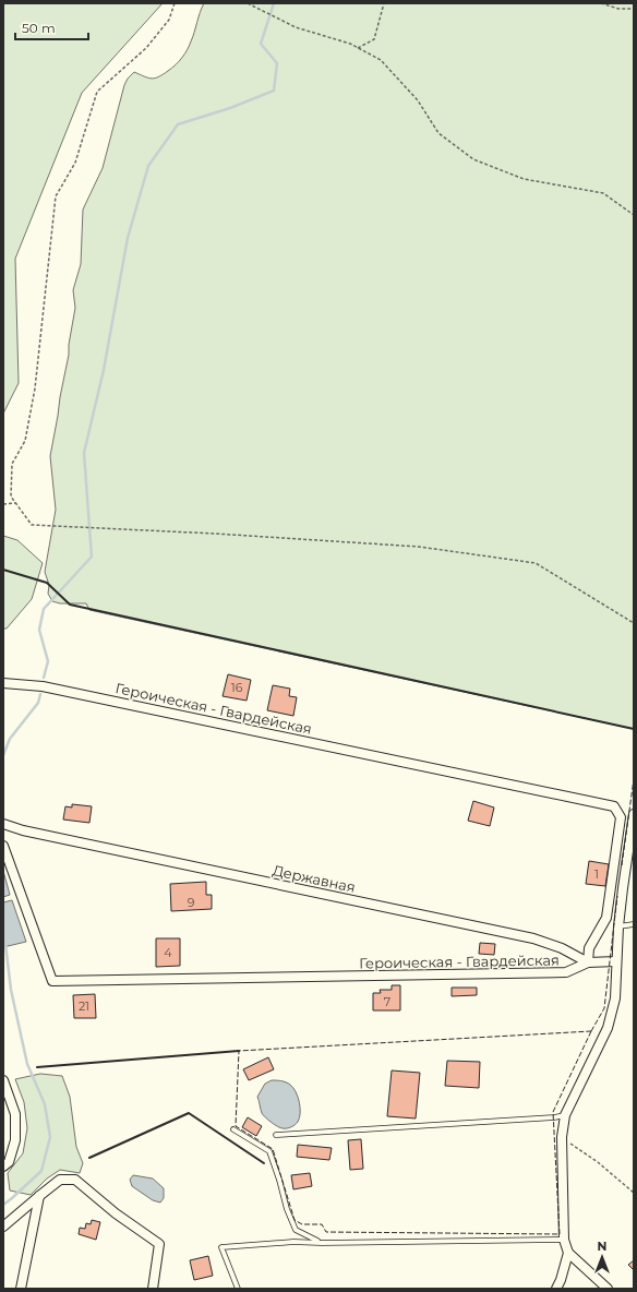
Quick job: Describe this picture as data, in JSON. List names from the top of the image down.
{
  "streets": {
    "street": ["Героическая - Гвардейская", "Державная"]
  },
  "crossings": [
    ["Героическая - Гвардейская", "Державная"]
  ],
  "house_numbers": [
    "16",
    "1",
    "9",
    "4",
    "7",
    "21"
  ],
  "scale_bar": "50 m",
  "north": "top"
}
